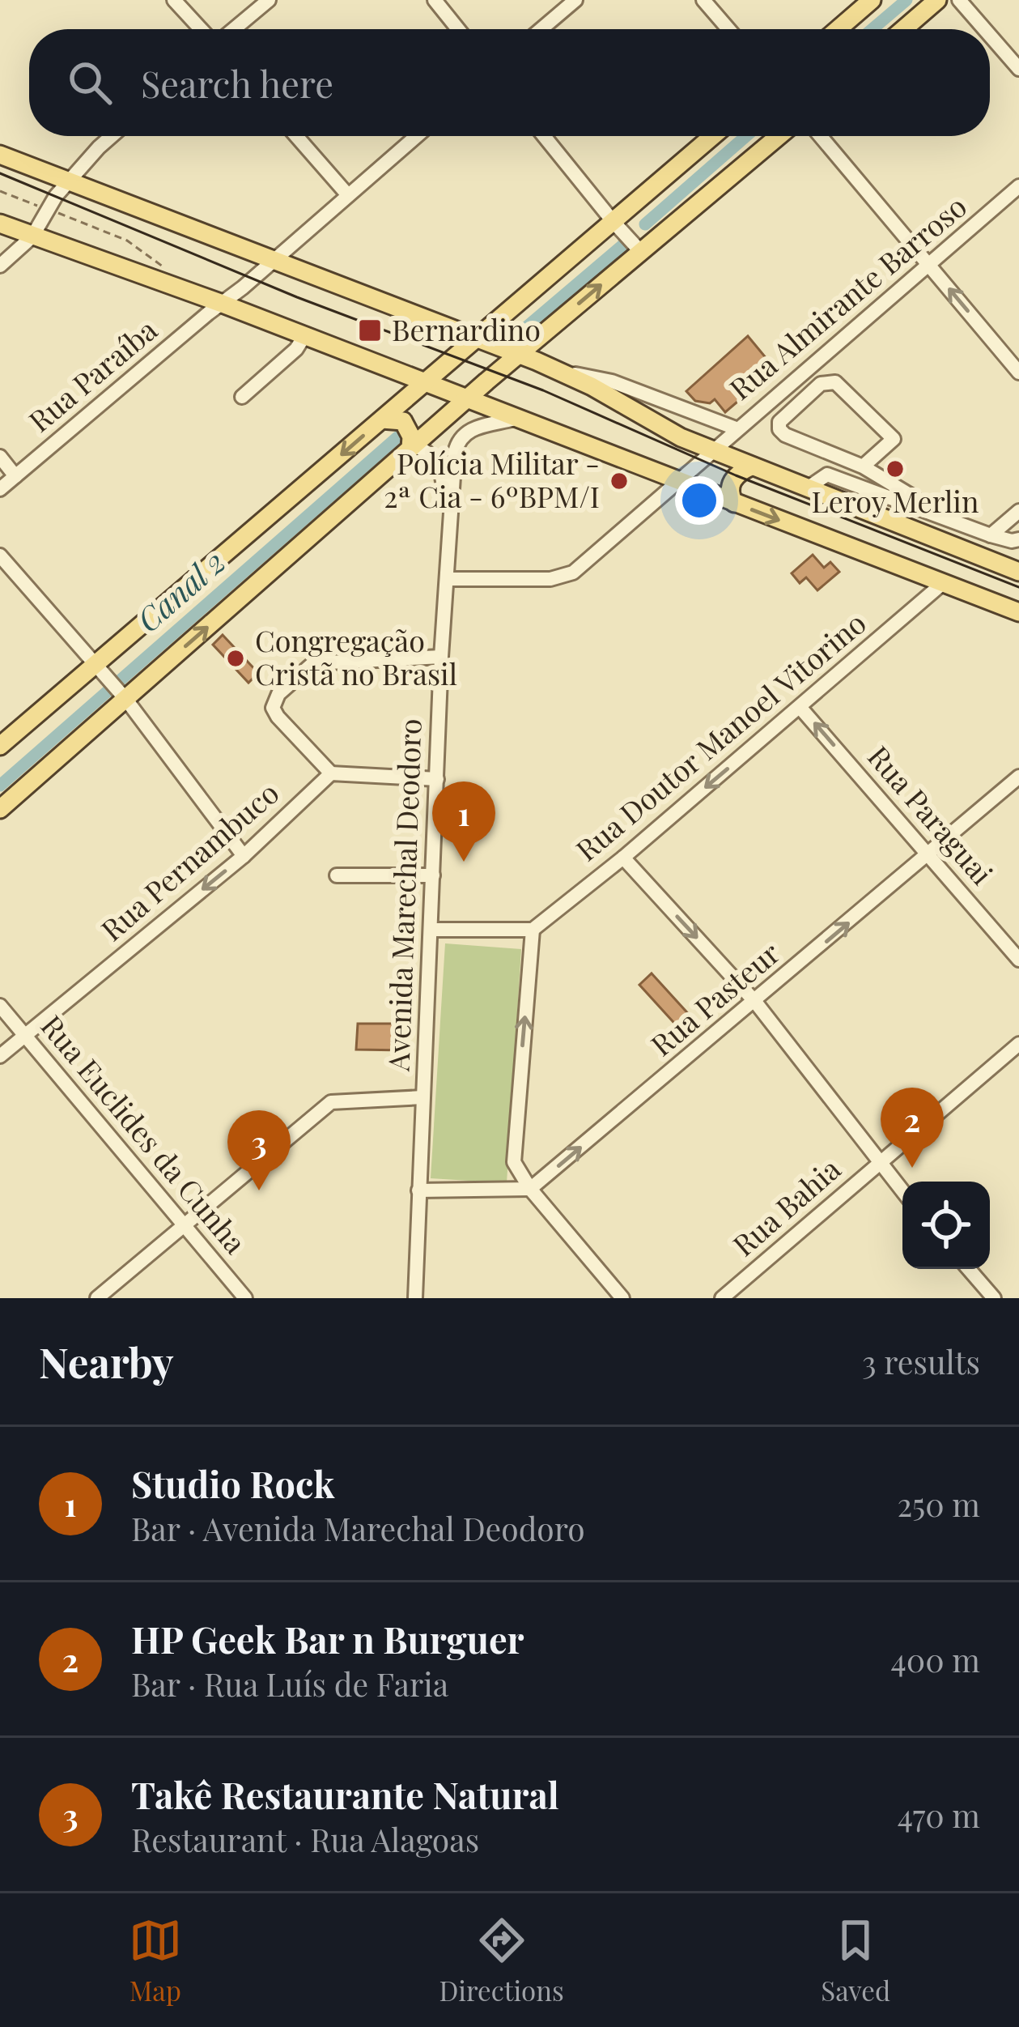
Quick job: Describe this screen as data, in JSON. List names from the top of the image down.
{
  "streets": {
    "street": [
      "Rua Almirante Barroso",
      "Rua Paraíba",
      "Rua Doutor Manoel Vitorino",
      "Rua Paraguai",
      "Rua Pernambuco",
      "Avenida Marechal Deodoro",
      "Rua Pasteur",
      "Rua Euclides da Cunha",
      "Rua Bahia"
    ]
  },
  "crossings": [
    ["Rua Almirante Barroso", "Avenida Marechal Deodoro"],
    ["Rua Doutor Manoel Vitorino", "Rua Paraguai"],
    ["Rua Paraguai", "Rua Pasteur"],
    ["Rua Pernambuco", "Rua Euclides da Cunha"]
  ],
  "one_way": [
    "Rua Doutor Manoel Vitorino",
    "Rua Paraguai",
    "Rua Pernambuco",
    "Rua Pasteur"
  ],
  "water": ["Canal 2"],
  "places": {
    "transit": ["Bernardino"],
    "other": ["Leroy Merlin", "Polícia Militar - 2ª Cia - 6ºBPM/I", "Congregação Cristã no Brasil"]
  },
  "page": {
    "search": "Search here",
    "pins": ["1", "2", "3"],
    "heading": ["Nearby", "3 results"],
    "list": [
      {
        "mark": "1",
        "name": "Studio Rock",
        "note": "Bar · Avenida Marechal Deodoro",
        "value": "250 m"
      },
      {
        "mark": "2",
        "name": "HP Geek Bar n Burguer",
        "note": "Bar · Rua Luís de Faria",
        "value": "400 m"
      },
      {
        "mark": "3",
        "name": "Takê Restaurante Natural",
        "note": "Restaurant · Rua Alagoas",
        "value": "470 m"
      }
    ],
    "nav": ["Map", "Directions", "Saved"]
  }
}
